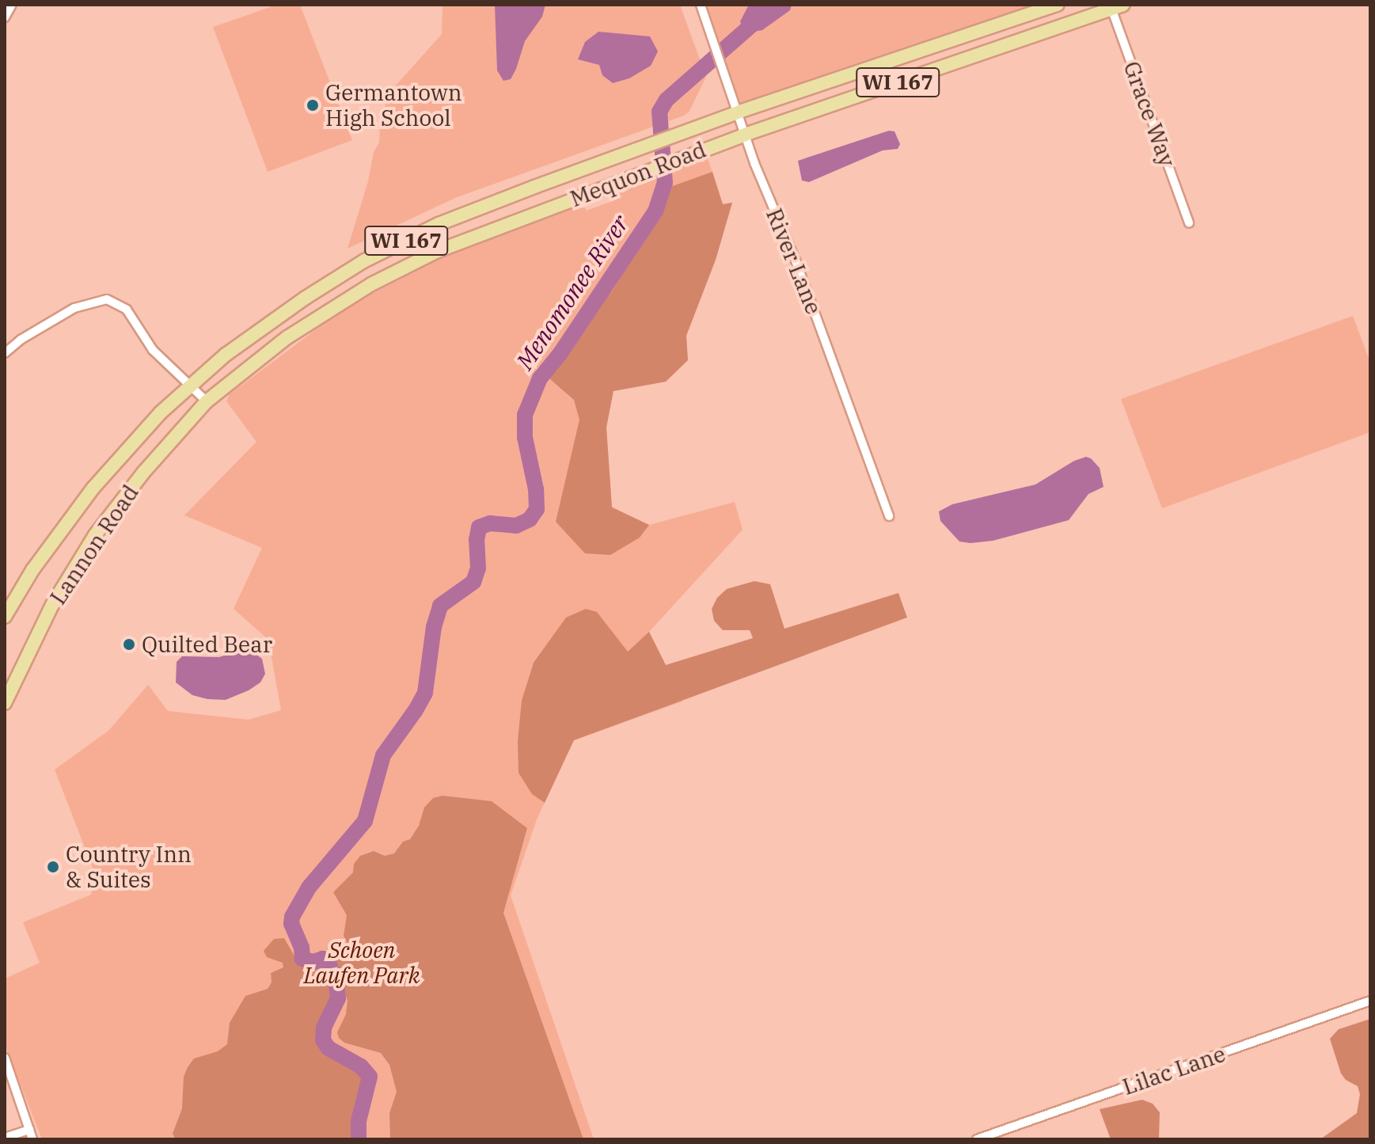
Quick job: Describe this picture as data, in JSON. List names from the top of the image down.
{
  "streets": {
    "main road": ["WI 167", "Mequon Road", "Lannon Road"],
    "street": ["Grace Way", "River Lane", "Lilac Lane"]
  },
  "crossings": [
    ["Grace Way", "Mequon Road"],
    ["Mequon Road", "River Lane"],
    ["Mequon Road", "Lannon Road"]
  ],
  "water": ["Menomonee River"],
  "parks": ["Schoen Laufen Park"],
  "places": ["Germantown High School", "Quilted Bear", "Country Inn & Suites"]
}
